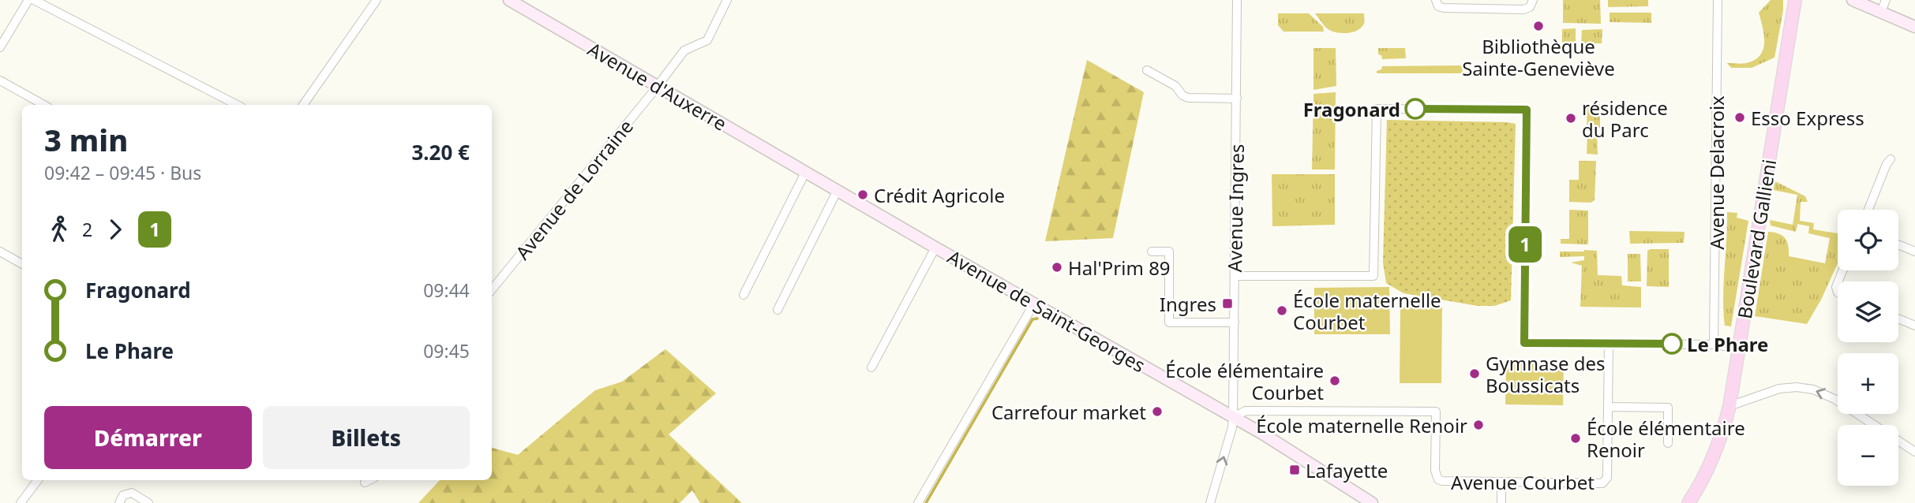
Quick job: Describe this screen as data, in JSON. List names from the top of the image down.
{
  "streets": {
    "main road": ["Avenue d'Auxerre", "Boulevard Gallieni", "Avenue de Saint-Georges"],
    "street": [
      "Avenue Delacroix",
      "Avenue de Lorraine",
      "Avenue Ingres",
      "Avenue Courbet"
    ]
  },
  "crossings": [
    ["Avenue d'Auxerre", "Avenue de Lorraine"],
    ["Avenue d'Auxerre", "Avenue de Saint-Georges"],
    ["Avenue Ingres", "Avenue de Saint-Georges"],
    ["Avenue Ingres", "Avenue Courbet"],
    ["Avenue de Saint-Georges", "Avenue Courbet"]
  ],
  "places": {
    "other": [
      "Bibliothèque Sainte-Geneviève",
      "Fragonard",
      "Esso Express",
      "résidence du Parc",
      "Crédit Agricole",
      "Hal'Prim 89",
      "École maternelle Courbet",
      "Le Phare",
      "Gymnase des Boussicats",
      "École élémentaire Courbet",
      "Carrefour market",
      "École maternelle Renoir",
      "École élémentaire Renoir"
    ],
    "transit": ["Ingres", "Lafayette"]
  },
  "lines": ["bus line 1"],
  "page": {
    "on_map": "1",
    "heading": ["3 min", "09:42 – 09:45 · Bus", "3.20 €"],
    "legs": ["2", "1"],
    "map_buttons": ["+", "−"],
    "list": [
      {
        "name": "Fragonard",
        "value": "09:44"
      },
      {
        "name": "Le Phare",
        "value": "09:45"
      }
    ],
    "buttons": ["Démarrer", "Billets"]
  }
}
